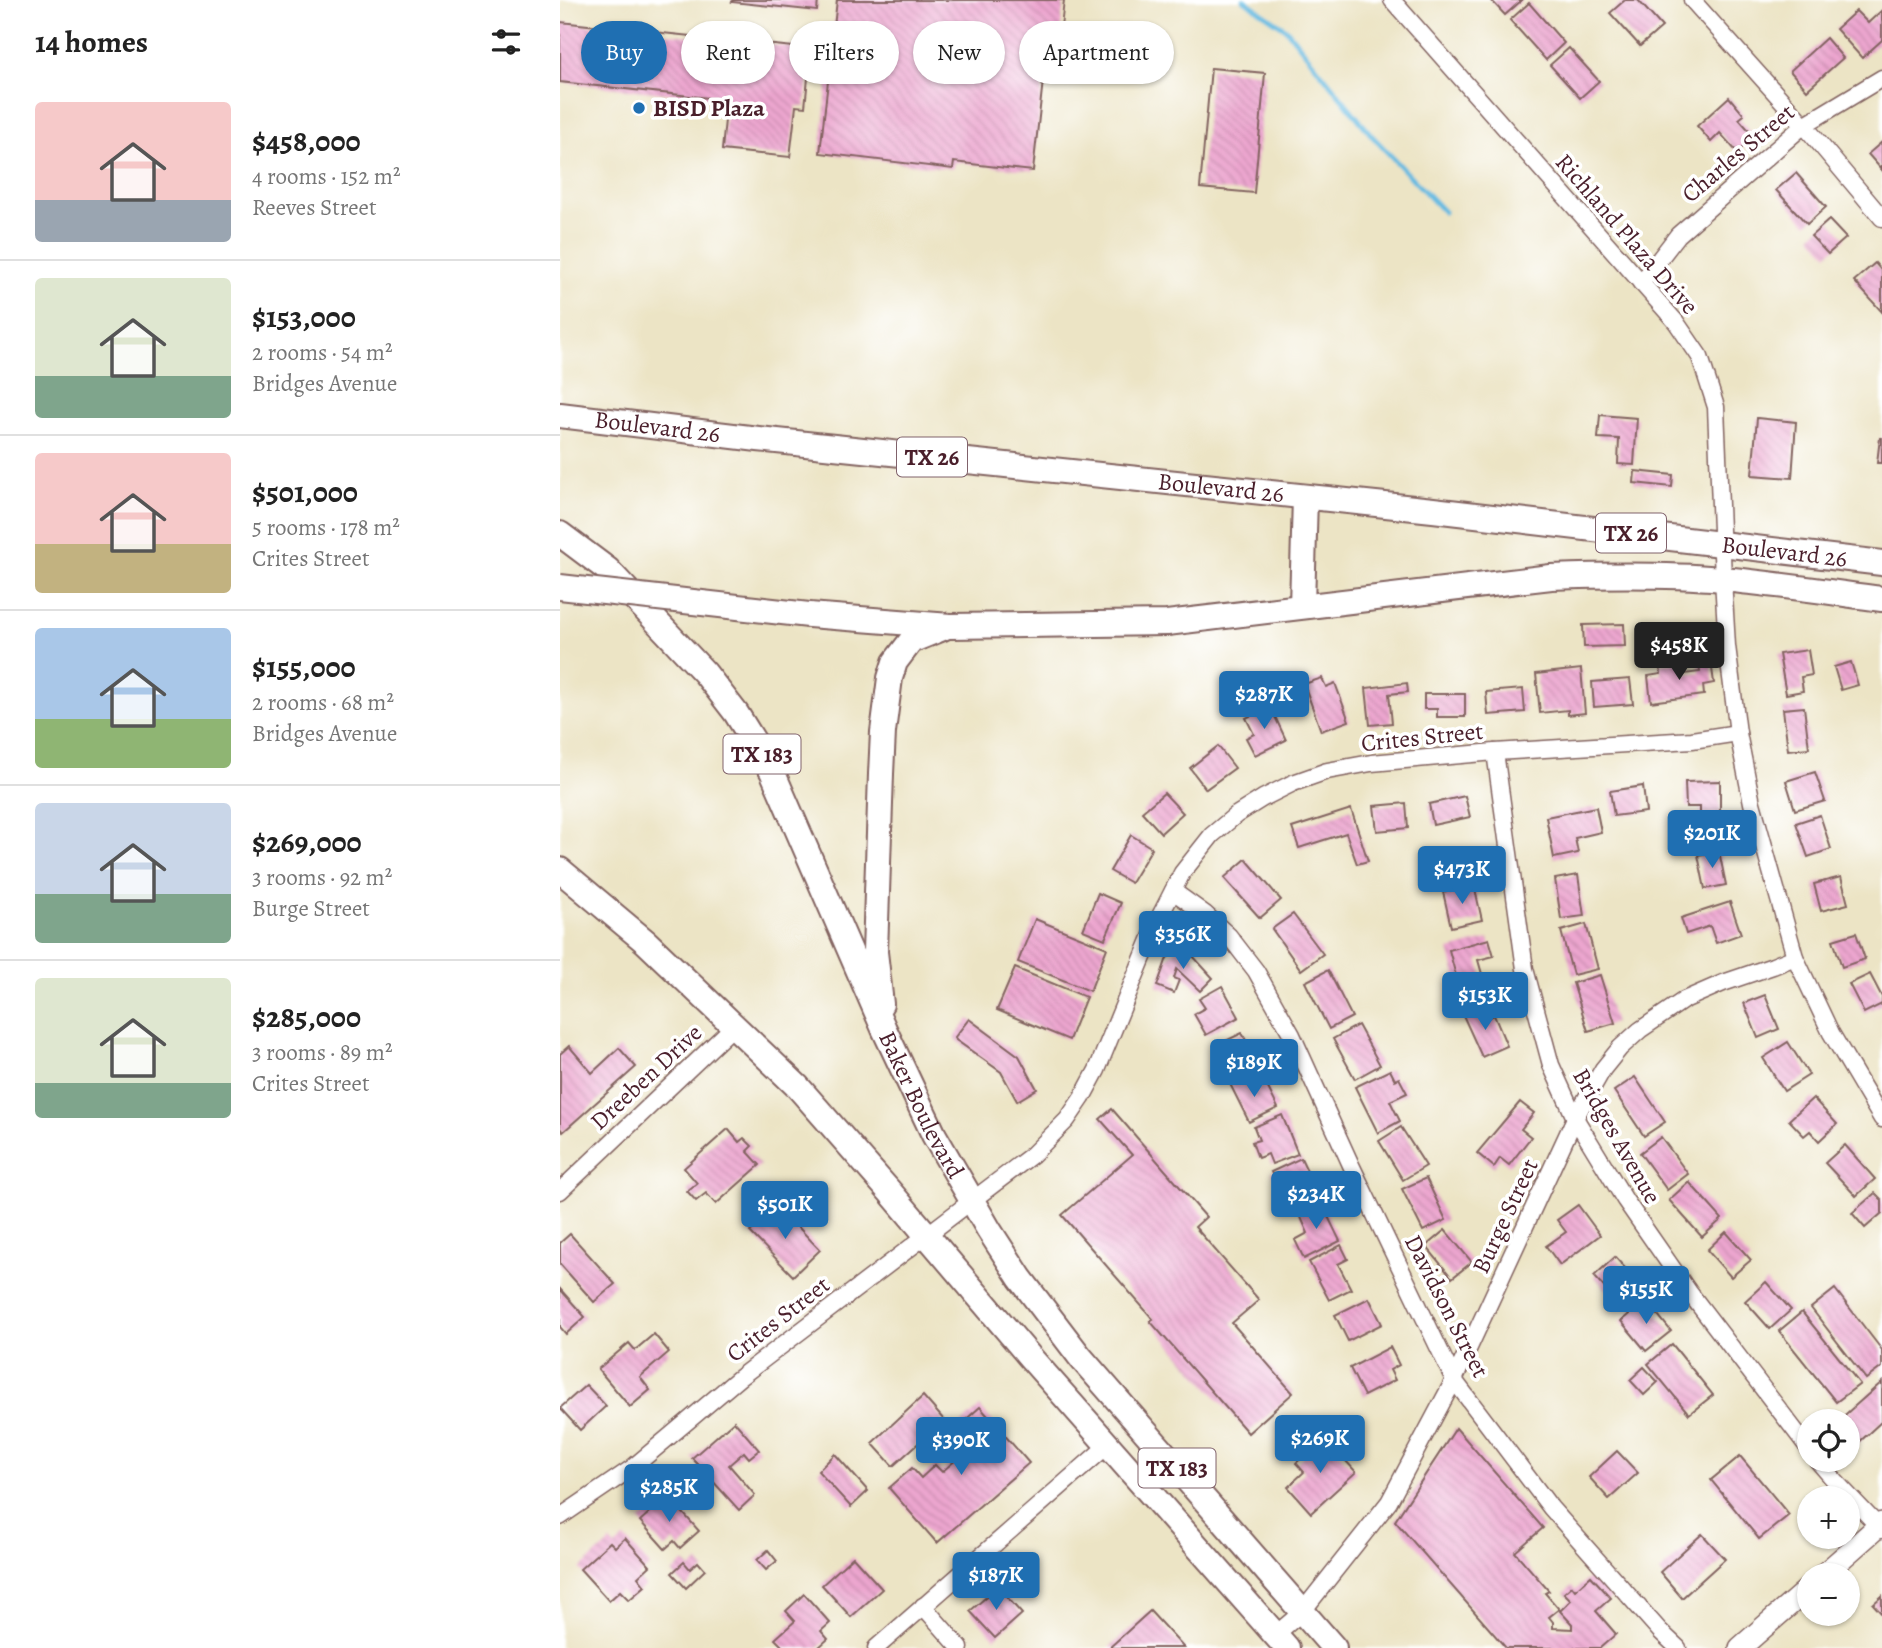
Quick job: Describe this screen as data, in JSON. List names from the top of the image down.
{
  "streets": {
    "main road": [
      "Boulevard 26",
      "TX 26",
      "TX 183",
      "Baker Boulevard"
    ],
    "street": [
      "Charles Street",
      "Richland Plaza Drive",
      "Crites Street",
      "Dreeben Drive",
      "Bridges Avenue",
      "Burge Street",
      "Davidson Street"
    ]
  },
  "crossings": [
    ["Charles Street", "Richland Plaza Drive"],
    ["Richland Plaza Drive", "Boulevard 26"],
    ["Richland Plaza Drive", "Crites Street"],
    ["Richland Plaza Drive", "Burge Street"],
    ["Crites Street", "TX 183"],
    ["Crites Street", "Baker Boulevard"],
    ["Crites Street", "Bridges Avenue"],
    ["Crites Street", "Davidson Street"],
    ["TX 183", "Dreeben Drive"],
    ["TX 183", "Burge Street"],
    ["Baker Boulevard", "Burge Street"],
    ["Bridges Avenue", "Burge Street"],
    ["Burge Street", "Davidson Street"]
  ],
  "places": ["BISD Plaza"],
  "page": {
    "heading": "14 homes",
    "chip": [
      "Buy",
      "Rent",
      "Filters",
      "New",
      "Apartment"
    ],
    "list": [
      {
        "name": "$458,000",
        "note": "4 rooms · 152 m² · Reeves Street"
      },
      {
        "name": "$153,000",
        "note": "2 rooms · 54 m² · Bridges Avenue"
      },
      {
        "name": "$501,000",
        "note": "5 rooms · 178 m² · Crites Street"
      },
      {
        "name": "$155,000",
        "note": "2 rooms · 68 m² · Bridges Avenue"
      },
      {
        "name": "$269,000",
        "note": "3 rooms · 92 m² · Burge Street"
      },
      {
        "name": "$285,000",
        "note": "3 rooms · 89 m² · Crites Street"
      }
    ],
    "price": [
      "$458K",
      "$287K",
      "$201K",
      "$473K",
      "$356K",
      "$153K",
      "$189K",
      "$234K",
      "$501K",
      "$155K",
      "$269K",
      "$390K",
      "$285K",
      "$187K"
    ],
    "map_buttons": ["+", "−"]
  }
}
